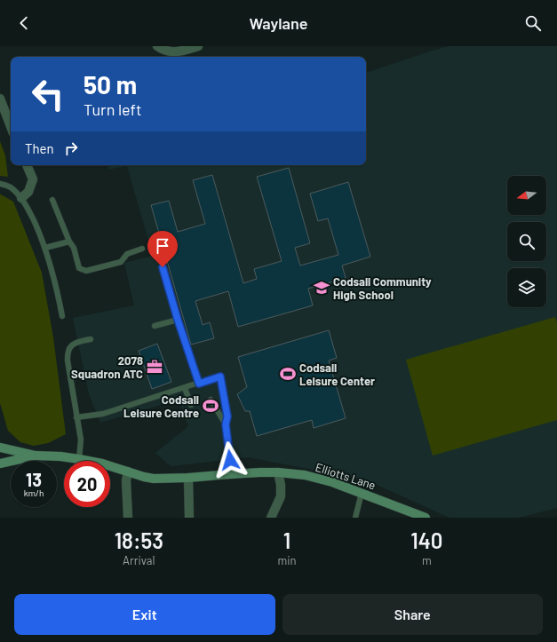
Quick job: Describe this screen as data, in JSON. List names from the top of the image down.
{
  "streets": {
    "street": ["Elliotts Lane"]
  },
  "places": {
    "school or university": ["Codsall Community High School"],
    "office": ["2078 Squadron ATC"],
    "sports": ["Codsall Leisure Center", "Codsall Leisure Centre"]
  },
  "north": "left",
  "page": {
    "header": "Waylane",
    "turn": ["50 m", "Turn left"],
    "then": "Then",
    "speed": "13 km/h",
    "limit": "20",
    "eta": [
      "18:53",
      "Arrival",
      "1",
      "min",
      "140",
      "m"
    ],
    "buttons": ["Exit", "Share"]
  }
}
